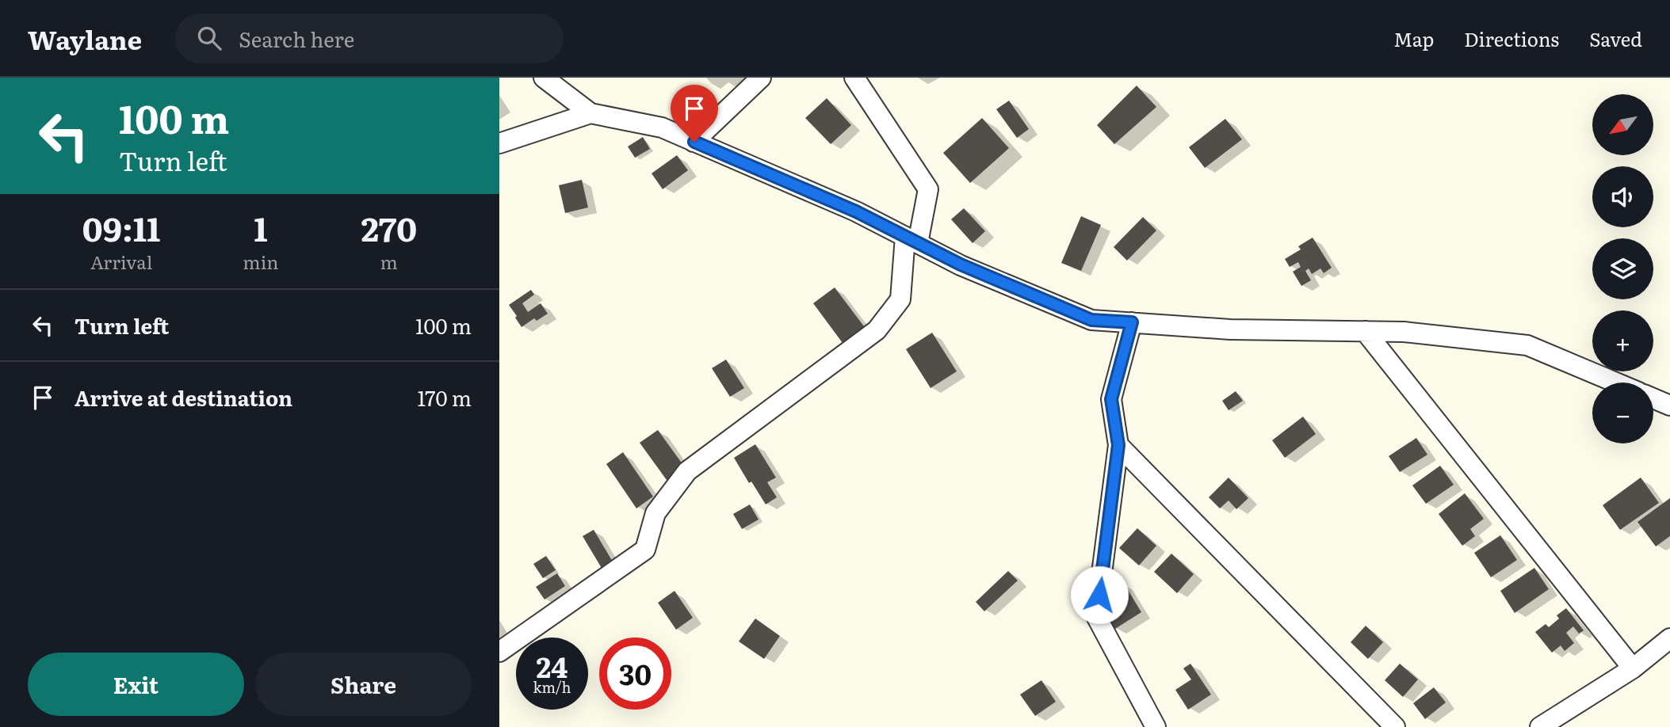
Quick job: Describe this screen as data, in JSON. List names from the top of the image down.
{
  "north": "bottom left",
  "page": {
    "header": "Waylane",
    "search": "Search here",
    "nav": ["Map", "Directions", "Saved"],
    "turn": ["100 m", "Turn left"],
    "map_buttons": ["+", "−"],
    "eta": [
      "09:11",
      "Arrival",
      "1",
      "min",
      "270",
      "m"
    ],
    "list": [
      {
        "name": "Turn left",
        "value": "100 m"
      },
      {
        "name": "Arrive at destination",
        "value": "170 m"
      }
    ],
    "speed": "24 km/h",
    "limit": "30",
    "buttons": ["Exit", "Share"]
  }
}
